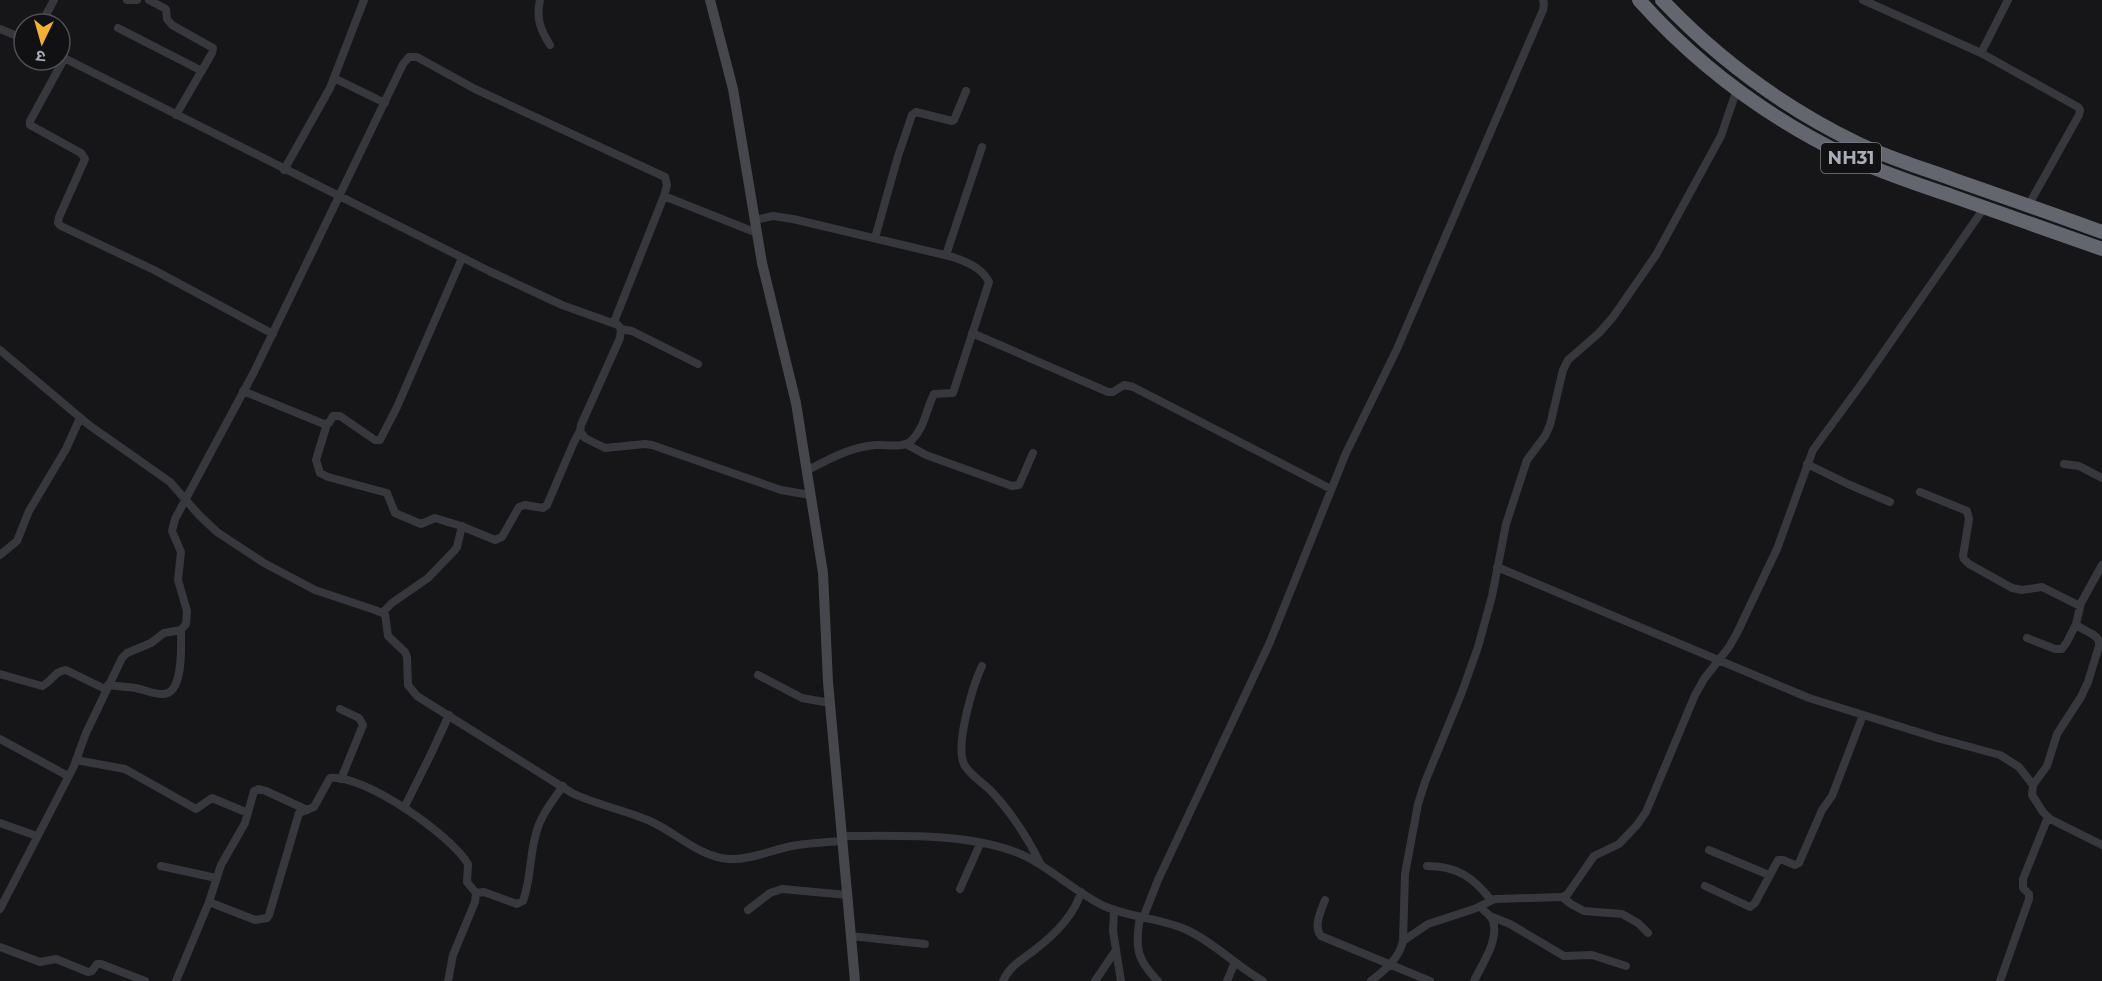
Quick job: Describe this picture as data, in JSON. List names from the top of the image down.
{
  "streets": {
    "highway": ["NH31"]
  },
  "north": "bottom"
}
